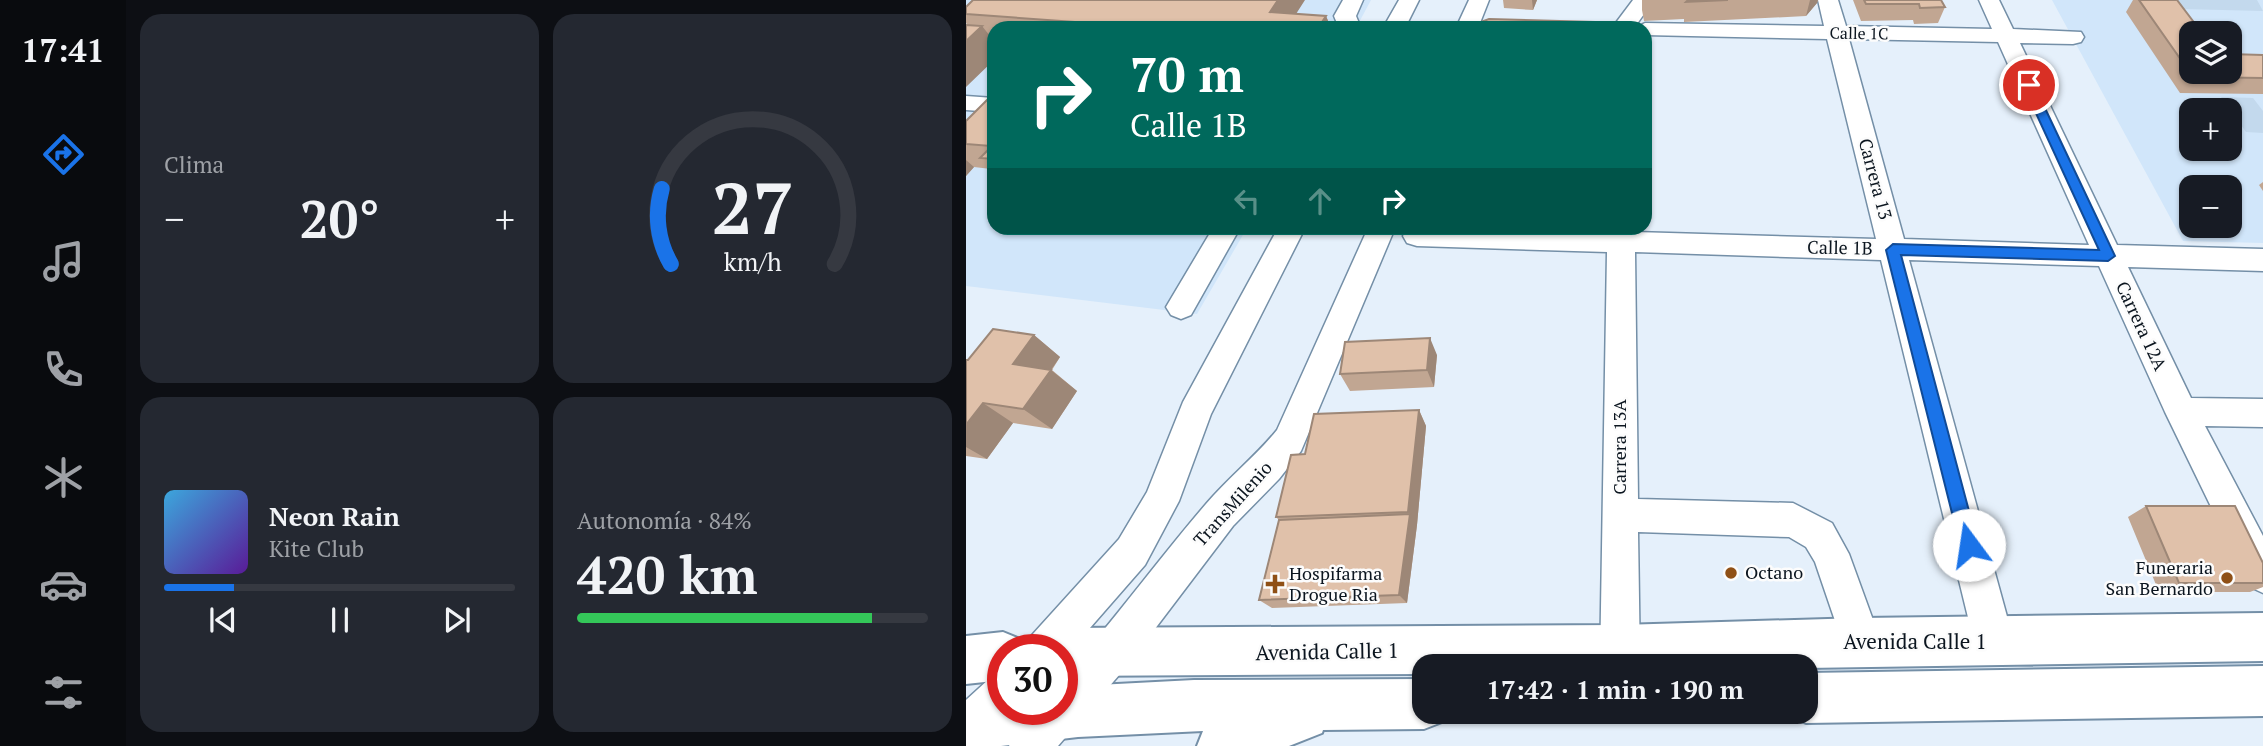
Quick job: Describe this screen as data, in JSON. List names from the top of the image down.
{
  "streets": {
    "main road": ["Avenida Calle 1"],
    "street": [
      "Calle 1C",
      "Carrera 13",
      "Calle 1B",
      "Carrera 12A",
      "Carrera 13A",
      "TransMilenio"
    ]
  },
  "crossings": [
    ["Calle 1C", "Carrera 13"],
    ["Calle 1C", "Carrera 12A"],
    ["Carrera 13", "Calle 1B"],
    ["Carrera 13", "Avenida Calle 1"],
    ["Calle 1B", "Carrera 12A"],
    ["Calle 1B", "Carrera 13A"],
    ["TransMilenio", "Avenida Calle 1"]
  ],
  "places": {
    "other": ["Octano", "Funeraria San Bernardo"],
    "health": ["Hospifarma Drogue Ria"]
  },
  "page": {
    "tabs": "17:41",
    "tile": [
      "Clima",
      ["Autonomía · 84%", "420 km"]
    ],
    "map_buttons": ["+", "−"],
    "turn": ["70 m", "Calle 1B"],
    "heat": ["−", "20°", "+"],
    "song": ["Neon Rain", "Kite Club"],
    "limit": "30",
    "trip": "17:42 · 1 min · 190 m",
    "gauge": ["27", "km/h"]
  }
}
